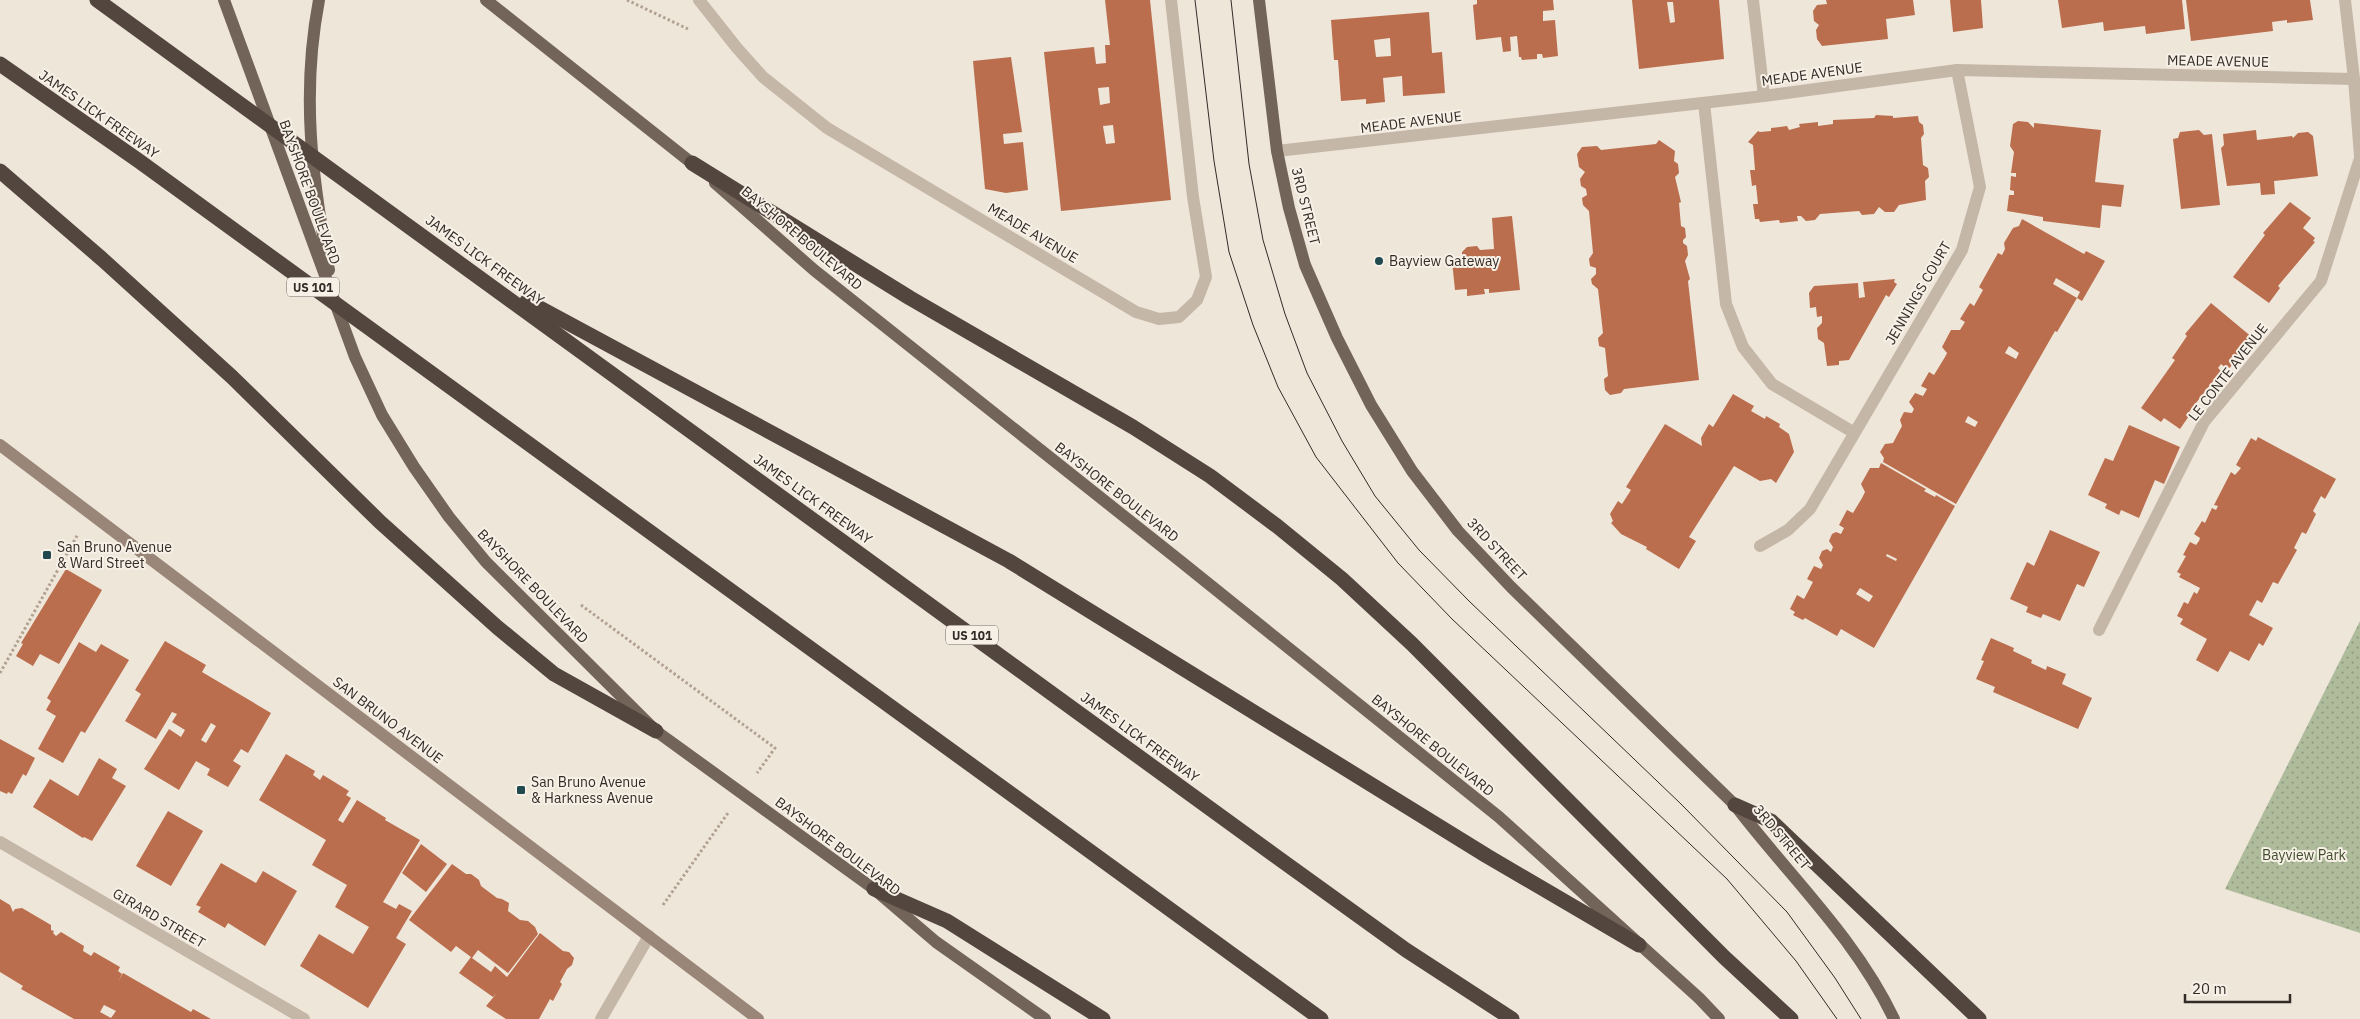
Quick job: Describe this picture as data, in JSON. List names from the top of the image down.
{
  "streets": {
    "highway": ["JAMES LICK FREEWAY", "US 101"],
    "main road": ["BAYSHORE BOULEVARD", "3RD STREET", "SAN BRUNO AVENUE"],
    "street": [
      "MEADE AVENUE",
      "JENNINGS COURT",
      "LE CONTE AVENUE",
      "GIRARD STREET"
    ]
  },
  "crossings": [
    ["MEADE AVENUE", "3RD STREET"],
    ["MEADE AVENUE", "JENNINGS COURT"],
    ["MEADE AVENUE", "LE CONTE AVENUE"]
  ],
  "parks": ["Bayview Park"],
  "places": {
    "other": ["Bayview Gateway"],
    "transit": ["San Bruno Avenue & Ward Street", "San Bruno Avenue & Harkness Avenue"]
  },
  "scale_bar": "20 m"
}
